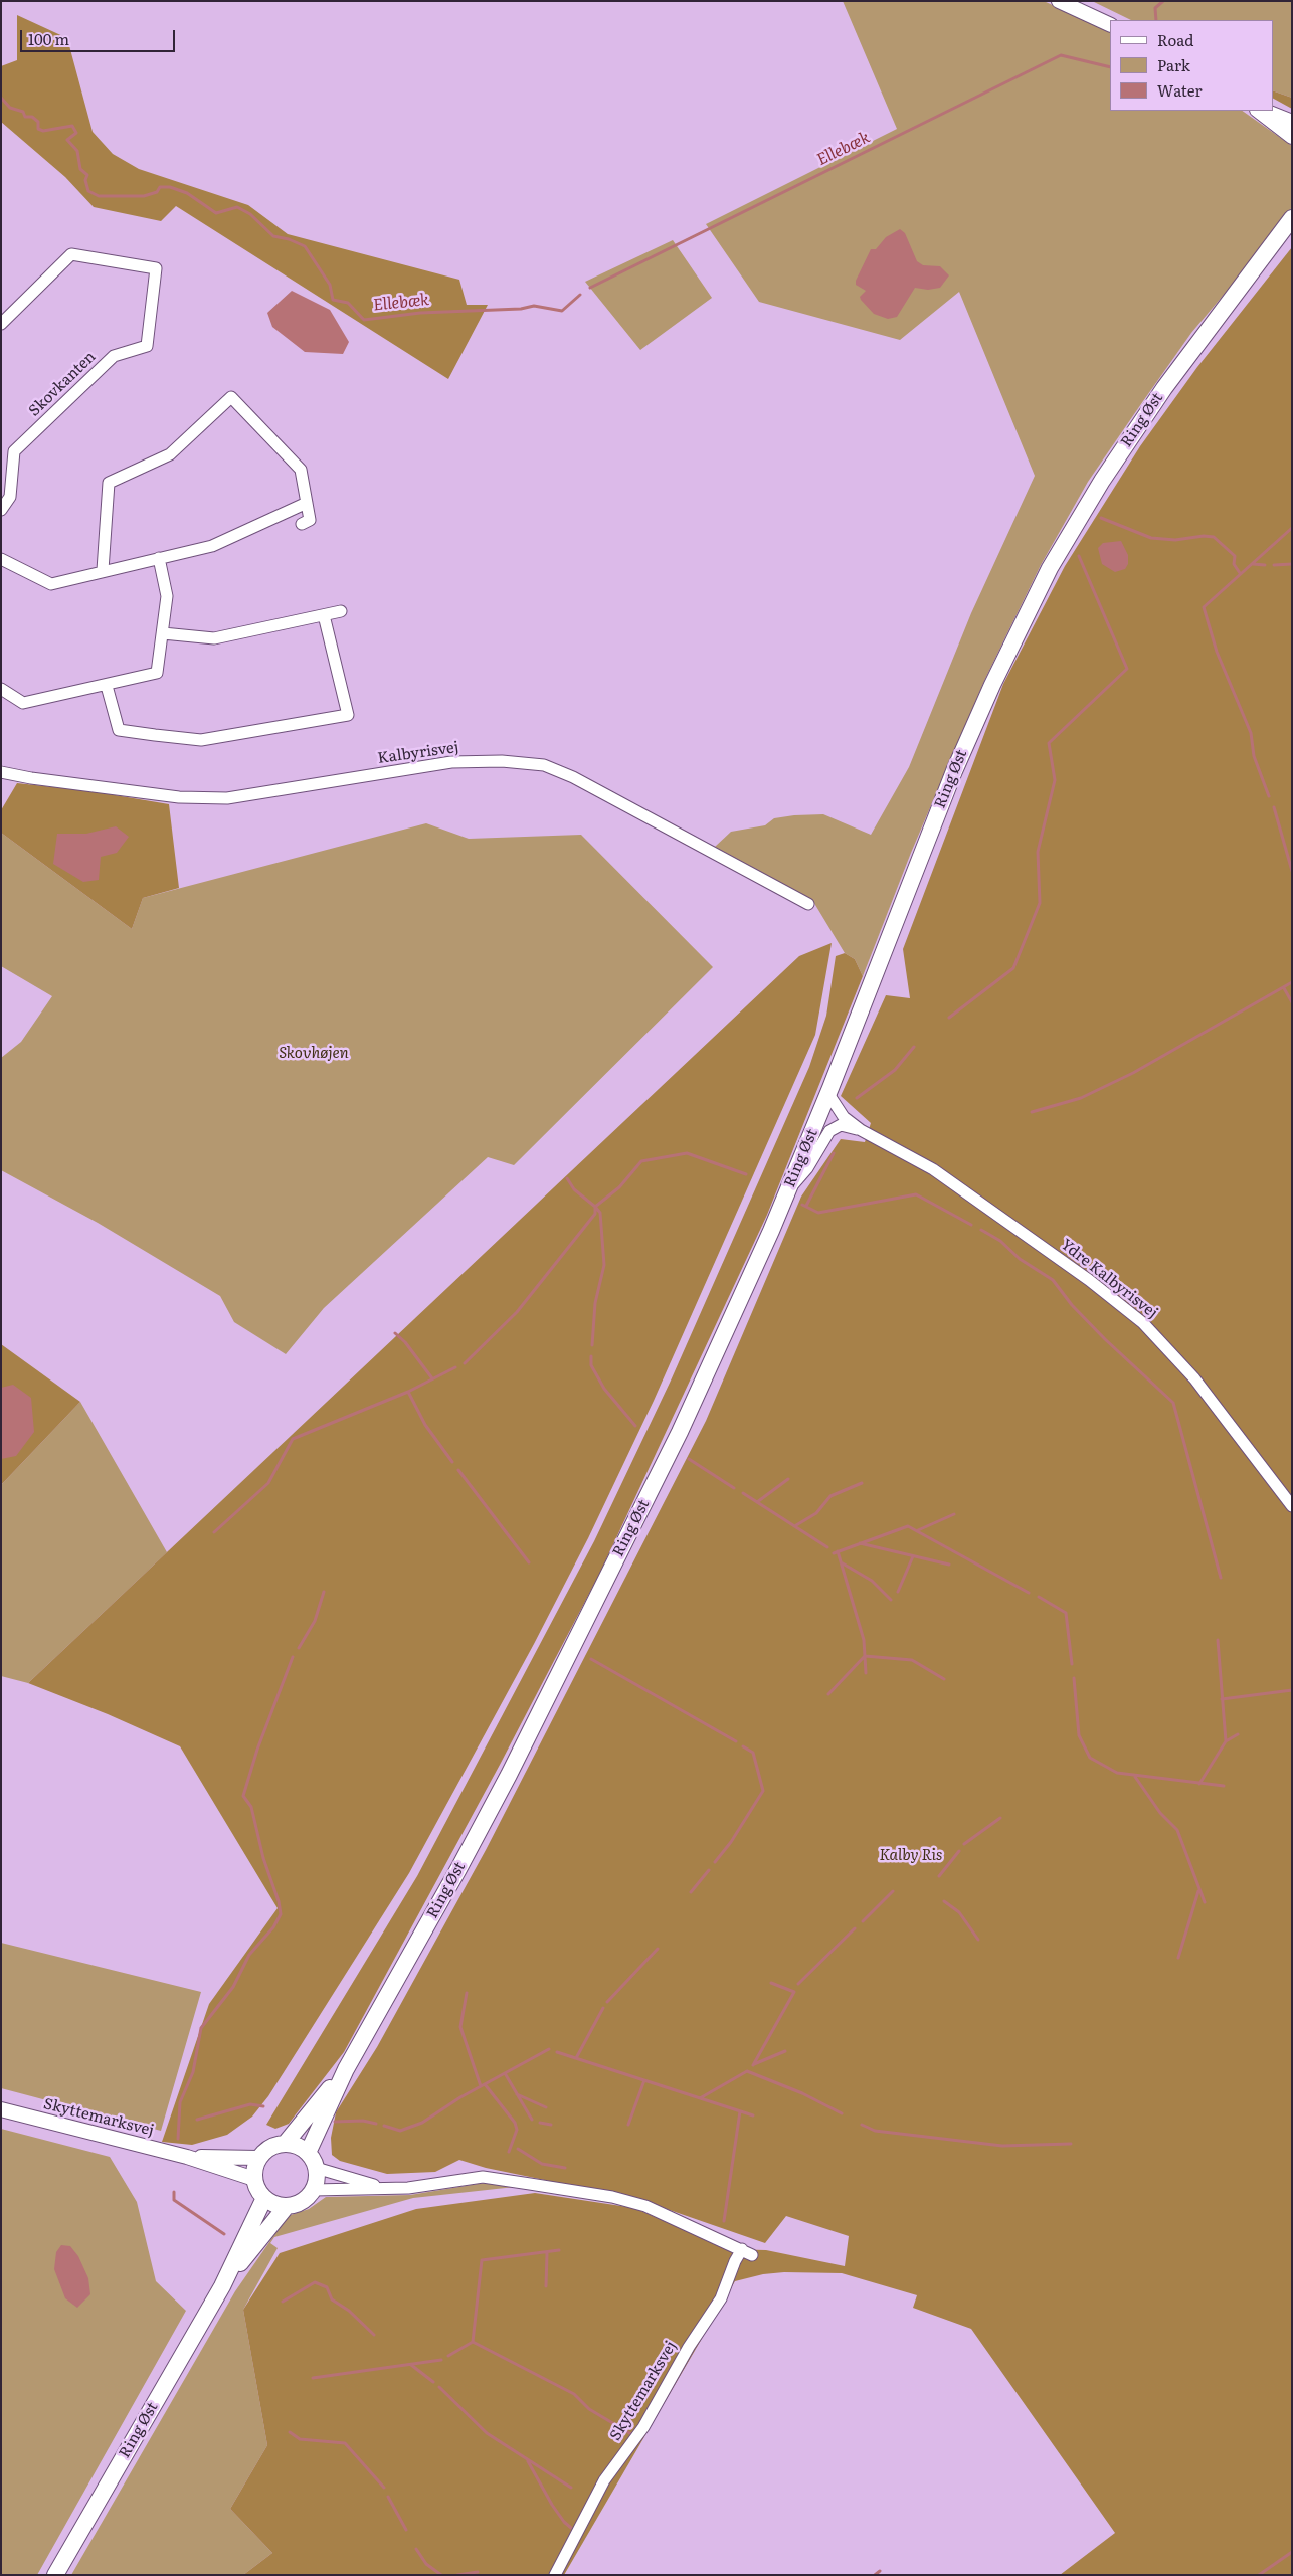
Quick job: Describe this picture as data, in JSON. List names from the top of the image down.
{
  "streets": {
    "main road": ["Ring Øst"],
    "street": [
      "Skovkanten",
      "Kalbyrisvej",
      "Ydre Kalbyrisvej",
      "Skyttemarksvej"
    ]
  },
  "crossings": [
    ["Ring Øst", "Ydre Kalbyrisvej"],
    ["Ring Øst", "Skyttemarksvej"]
  ],
  "water": ["Ellebæk"],
  "parks": ["Skovhøjen", "Kalby Ris"],
  "legend": ["Road", "Park", "Water"],
  "scale_bar": "100 m"
}
